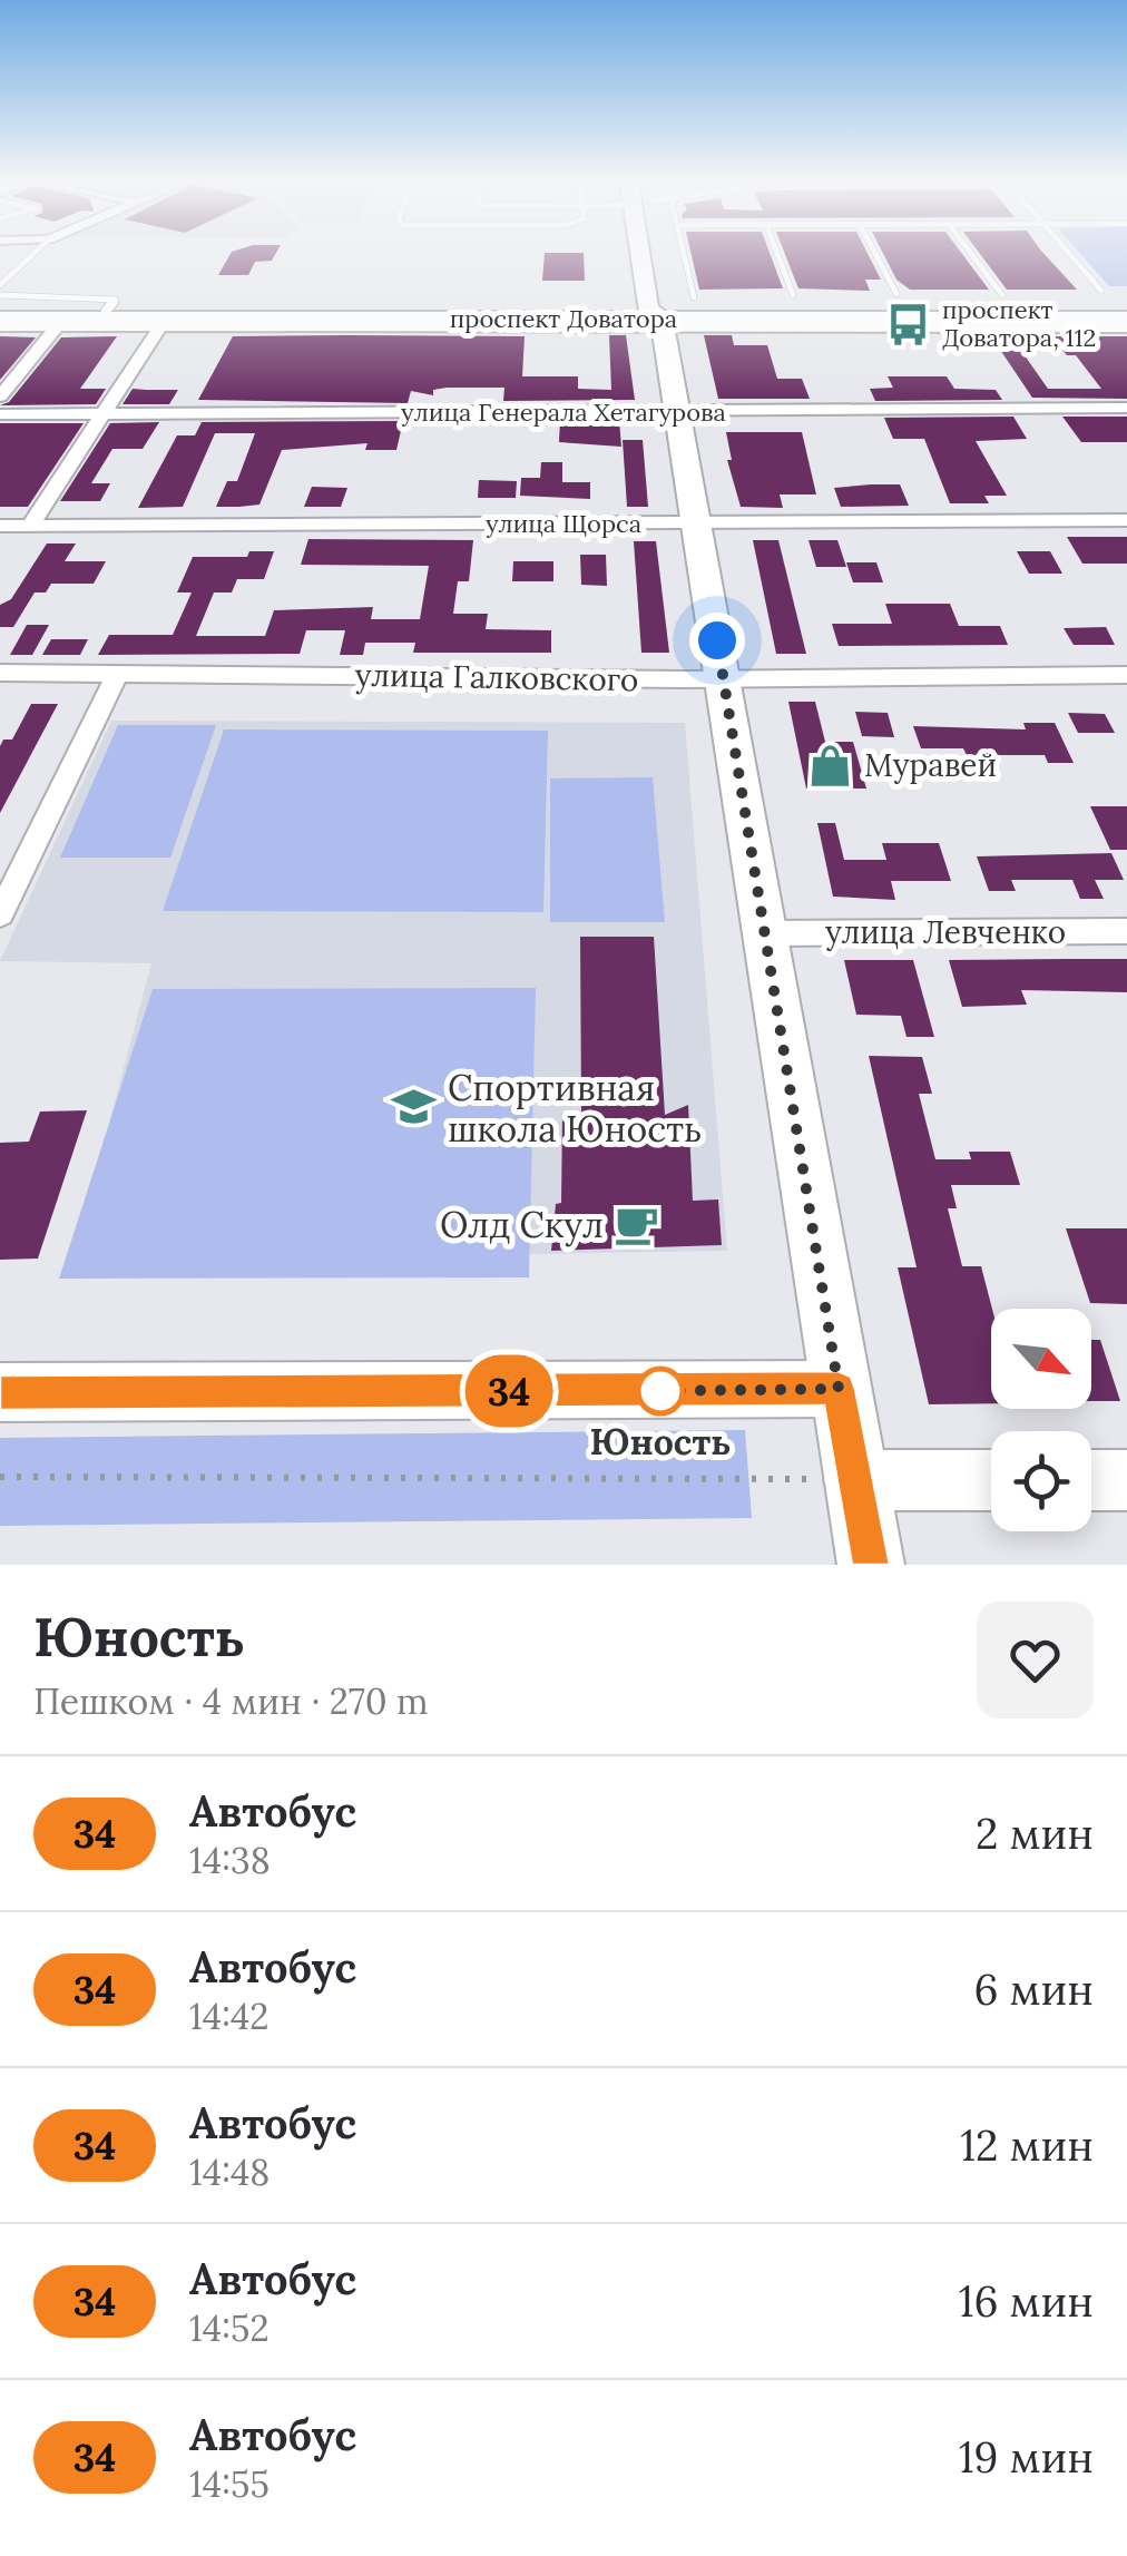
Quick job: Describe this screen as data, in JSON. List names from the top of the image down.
{
  "streets": {
    "main road": ["проспект Доватора"],
    "street": [
      "улица Генерала Хетагурова",
      "улица Щорса",
      "улица Галковского",
      "улица Левченко"
    ]
  },
  "places": {
    "bus stop": ["проспект Доватора, 112"],
    "shop": ["Муравей"],
    "school or university": ["Спортивная школа Юность"],
    "cafe": ["Олд Скул"],
    "other": ["Юность"]
  },
  "lines": ["bus line 34"],
  "north": "bottom right",
  "page": {
    "on_map": "34",
    "heading": ["Юность", "Пешком · 4 мин · 270 m"],
    "list": [
      {
        "mark": "34",
        "name": "Автобус",
        "note": "14:38",
        "value": "2 мин"
      },
      {
        "mark": "34",
        "name": "Автобус",
        "note": "14:42",
        "value": "6 мин"
      },
      {
        "mark": "34",
        "name": "Автобус",
        "note": "14:48",
        "value": "12 мин"
      },
      {
        "mark": "34",
        "name": "Автобус",
        "note": "14:52",
        "value": "16 мин"
      },
      {
        "mark": "34",
        "name": "Автобус",
        "note": "14:55",
        "value": "19 мин"
      }
    ]
  }
}
